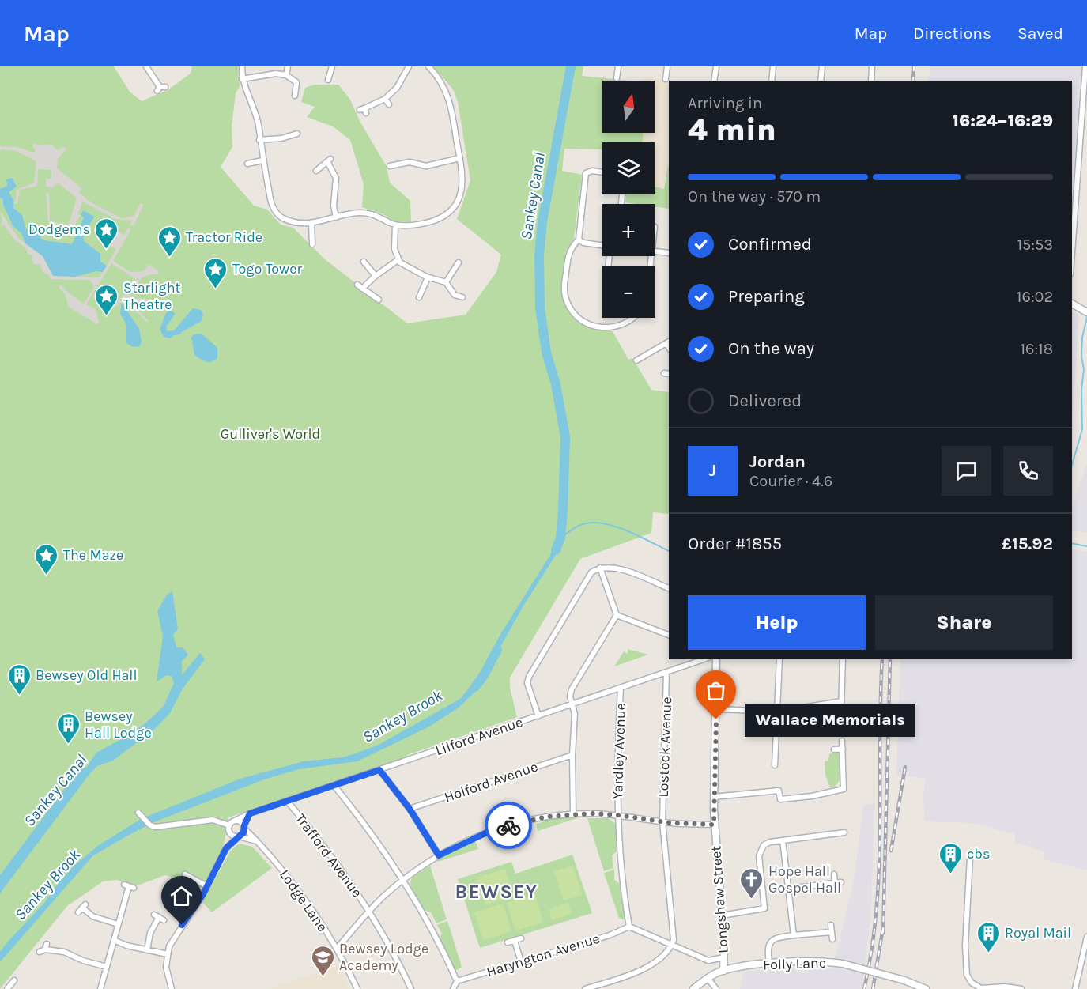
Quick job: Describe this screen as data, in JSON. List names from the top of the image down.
{
  "streets": {
    "street": [
      "Lilford Avenue",
      "Lostock Avenue",
      "Yardley Avenue",
      "Holford Avenue",
      "Trafford Avenue",
      "Longshaw Street",
      "Lodge Lane",
      "Haryngton Avenue",
      "Folly Lane"
    ]
  },
  "crossings": [
    ["Lilford Avenue", "Lostock Avenue"],
    ["Lilford Avenue", "Yardley Avenue"],
    ["Lilford Avenue", "Trafford Avenue"],
    ["Lilford Avenue", "Lodge Lane"],
    ["Yardley Avenue", "Haryngton Avenue"],
    ["Longshaw Street", "Folly Lane"]
  ],
  "districts": ["BEWSEY"],
  "water": ["Sankey Canal", "Sankey Brook"],
  "parks": ["Gulliver's World"],
  "places": {
    "place": [
      "Dodgems",
      "Tractor Ride",
      "Togo Tower",
      "Starlight Theatre",
      "The Maze"
    ],
    "building": [
      "Bewsey Old Hall",
      "Bewsey Hall Lodge",
      "cbs",
      "Royal Mail"
    ],
    "other": ["Wallace Memorials"],
    "church": ["Hope Hall Gospel Hall"],
    "school or university": ["Bewsey Lodge Academy"]
  },
  "north": "top",
  "page": {
    "header": "Map",
    "nav": ["Map", "Directions", "Saved"],
    "map_buttons": ["+", "−"],
    "heading": ["4 min", "Arriving in", "16:24–16:29"],
    "panel": [
      "Jordan",
      "Courier · 4.6",
      "Order #1855",
      "£15.92"
    ],
    "bar": "On the way · 570 m",
    "list": [
      ["Confirmed", "15:53"],
      ["Preparing", "16:02"],
      ["On the way", "16:18"],
      "Delivered"
    ],
    "round": "J",
    "buttons": ["Help", "Share"],
    "bubble": "Wallace Memorials"
  }
}
